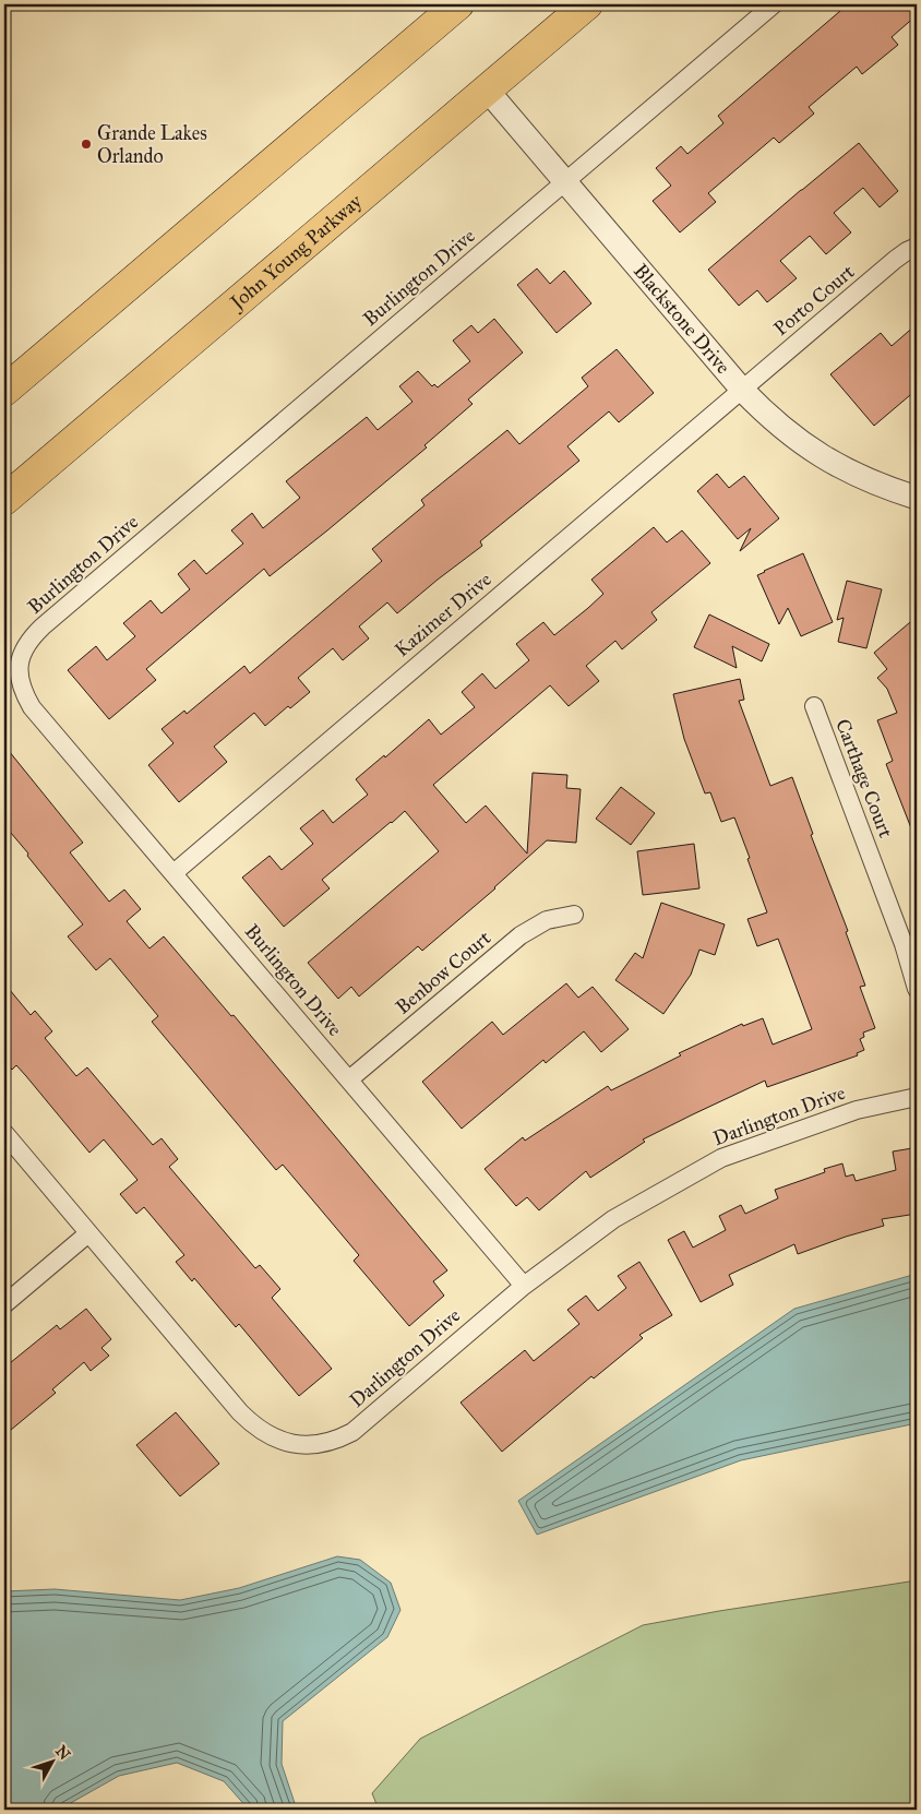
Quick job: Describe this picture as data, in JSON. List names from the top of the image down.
{
  "streets": {
    "highway": ["John Young Parkway"],
    "street": [
      "Burlington Drive",
      "Porto Court",
      "Blackstone Drive",
      "Kazimer Drive",
      "Carthage Court",
      "Benbow Court",
      "Darlington Drive"
    ]
  },
  "crossings": [
    ["John Young Parkway", "Blackstone Drive"],
    ["Burlington Drive", "Blackstone Drive"],
    ["Burlington Drive", "Kazimer Drive"],
    ["Burlington Drive", "Benbow Court"],
    ["Burlington Drive", "Darlington Drive"],
    ["Porto Court", "Blackstone Drive"],
    ["Porto Court", "Kazimer Drive"],
    ["Blackstone Drive", "Kazimer Drive"]
  ],
  "places": ["Grande Lakes Orlando"],
  "north": "top right"
}
